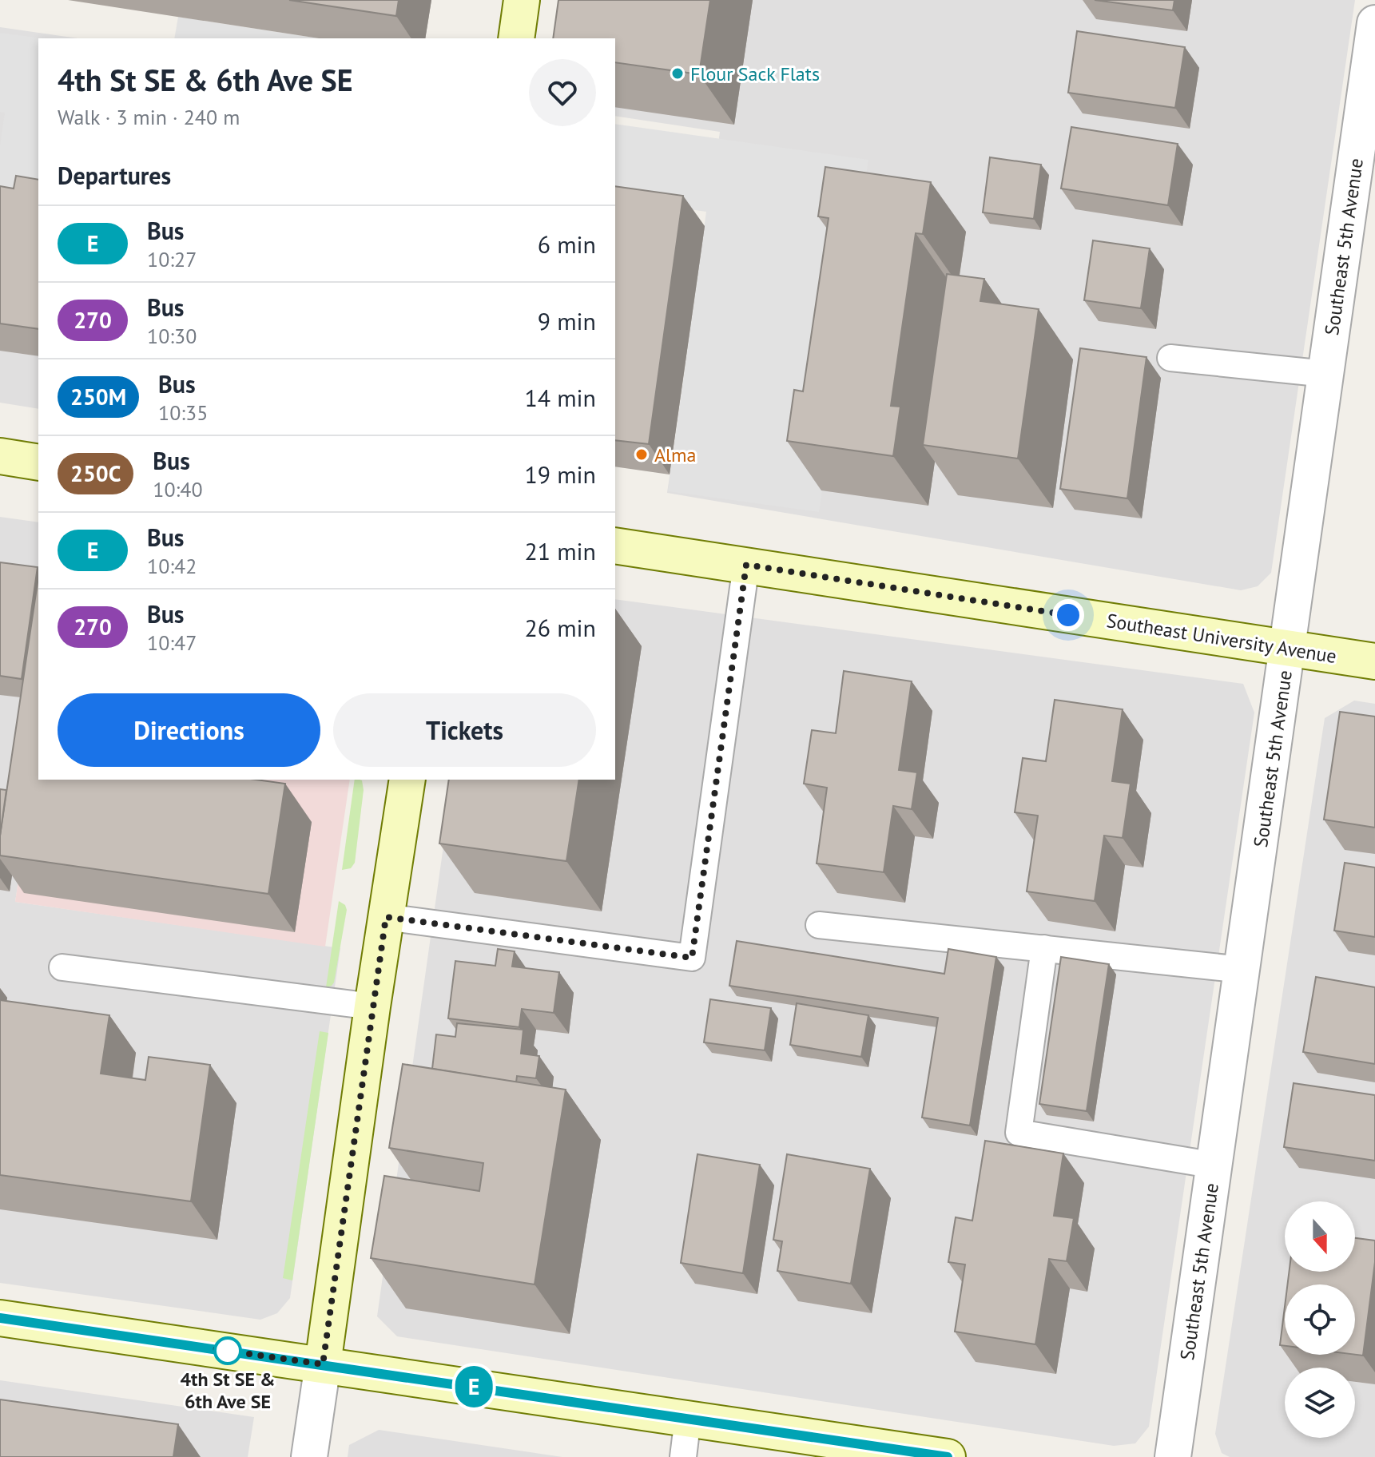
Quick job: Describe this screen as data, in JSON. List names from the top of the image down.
{
  "streets": {
    "main road": ["Southeast University Avenue"],
    "street": ["Southeast 5th Avenue"]
  },
  "crossings": [
    ["Southeast 5th Avenue", "Southeast University Avenue"]
  ],
  "places": ["Flour Sack Flats", "Alma", "4th St SE & 6th Ave SE"],
  "lines": ["bus line E"],
  "north": "bottom",
  "page": {
    "on_map": "E",
    "heading": [
      ["4th St SE & 6th Ave SE", "Walk · 3 min · 240 m"],
      "Departures"
    ],
    "list": [
      {
        "mark": "E",
        "name": "Bus",
        "note": "10:27",
        "value": "6 min"
      },
      {
        "mark": "270",
        "name": "Bus",
        "note": "10:30",
        "value": "9 min"
      },
      {
        "mark": "250M",
        "name": "Bus",
        "note": "10:35",
        "value": "14 min"
      },
      {
        "mark": "250C",
        "name": "Bus",
        "note": "10:40",
        "value": "19 min"
      },
      {
        "mark": "E",
        "name": "Bus",
        "note": "10:42",
        "value": "21 min"
      },
      {
        "mark": "270",
        "name": "Bus",
        "note": "10:47",
        "value": "26 min"
      }
    ],
    "buttons": ["Directions", "Tickets"]
  }
}
